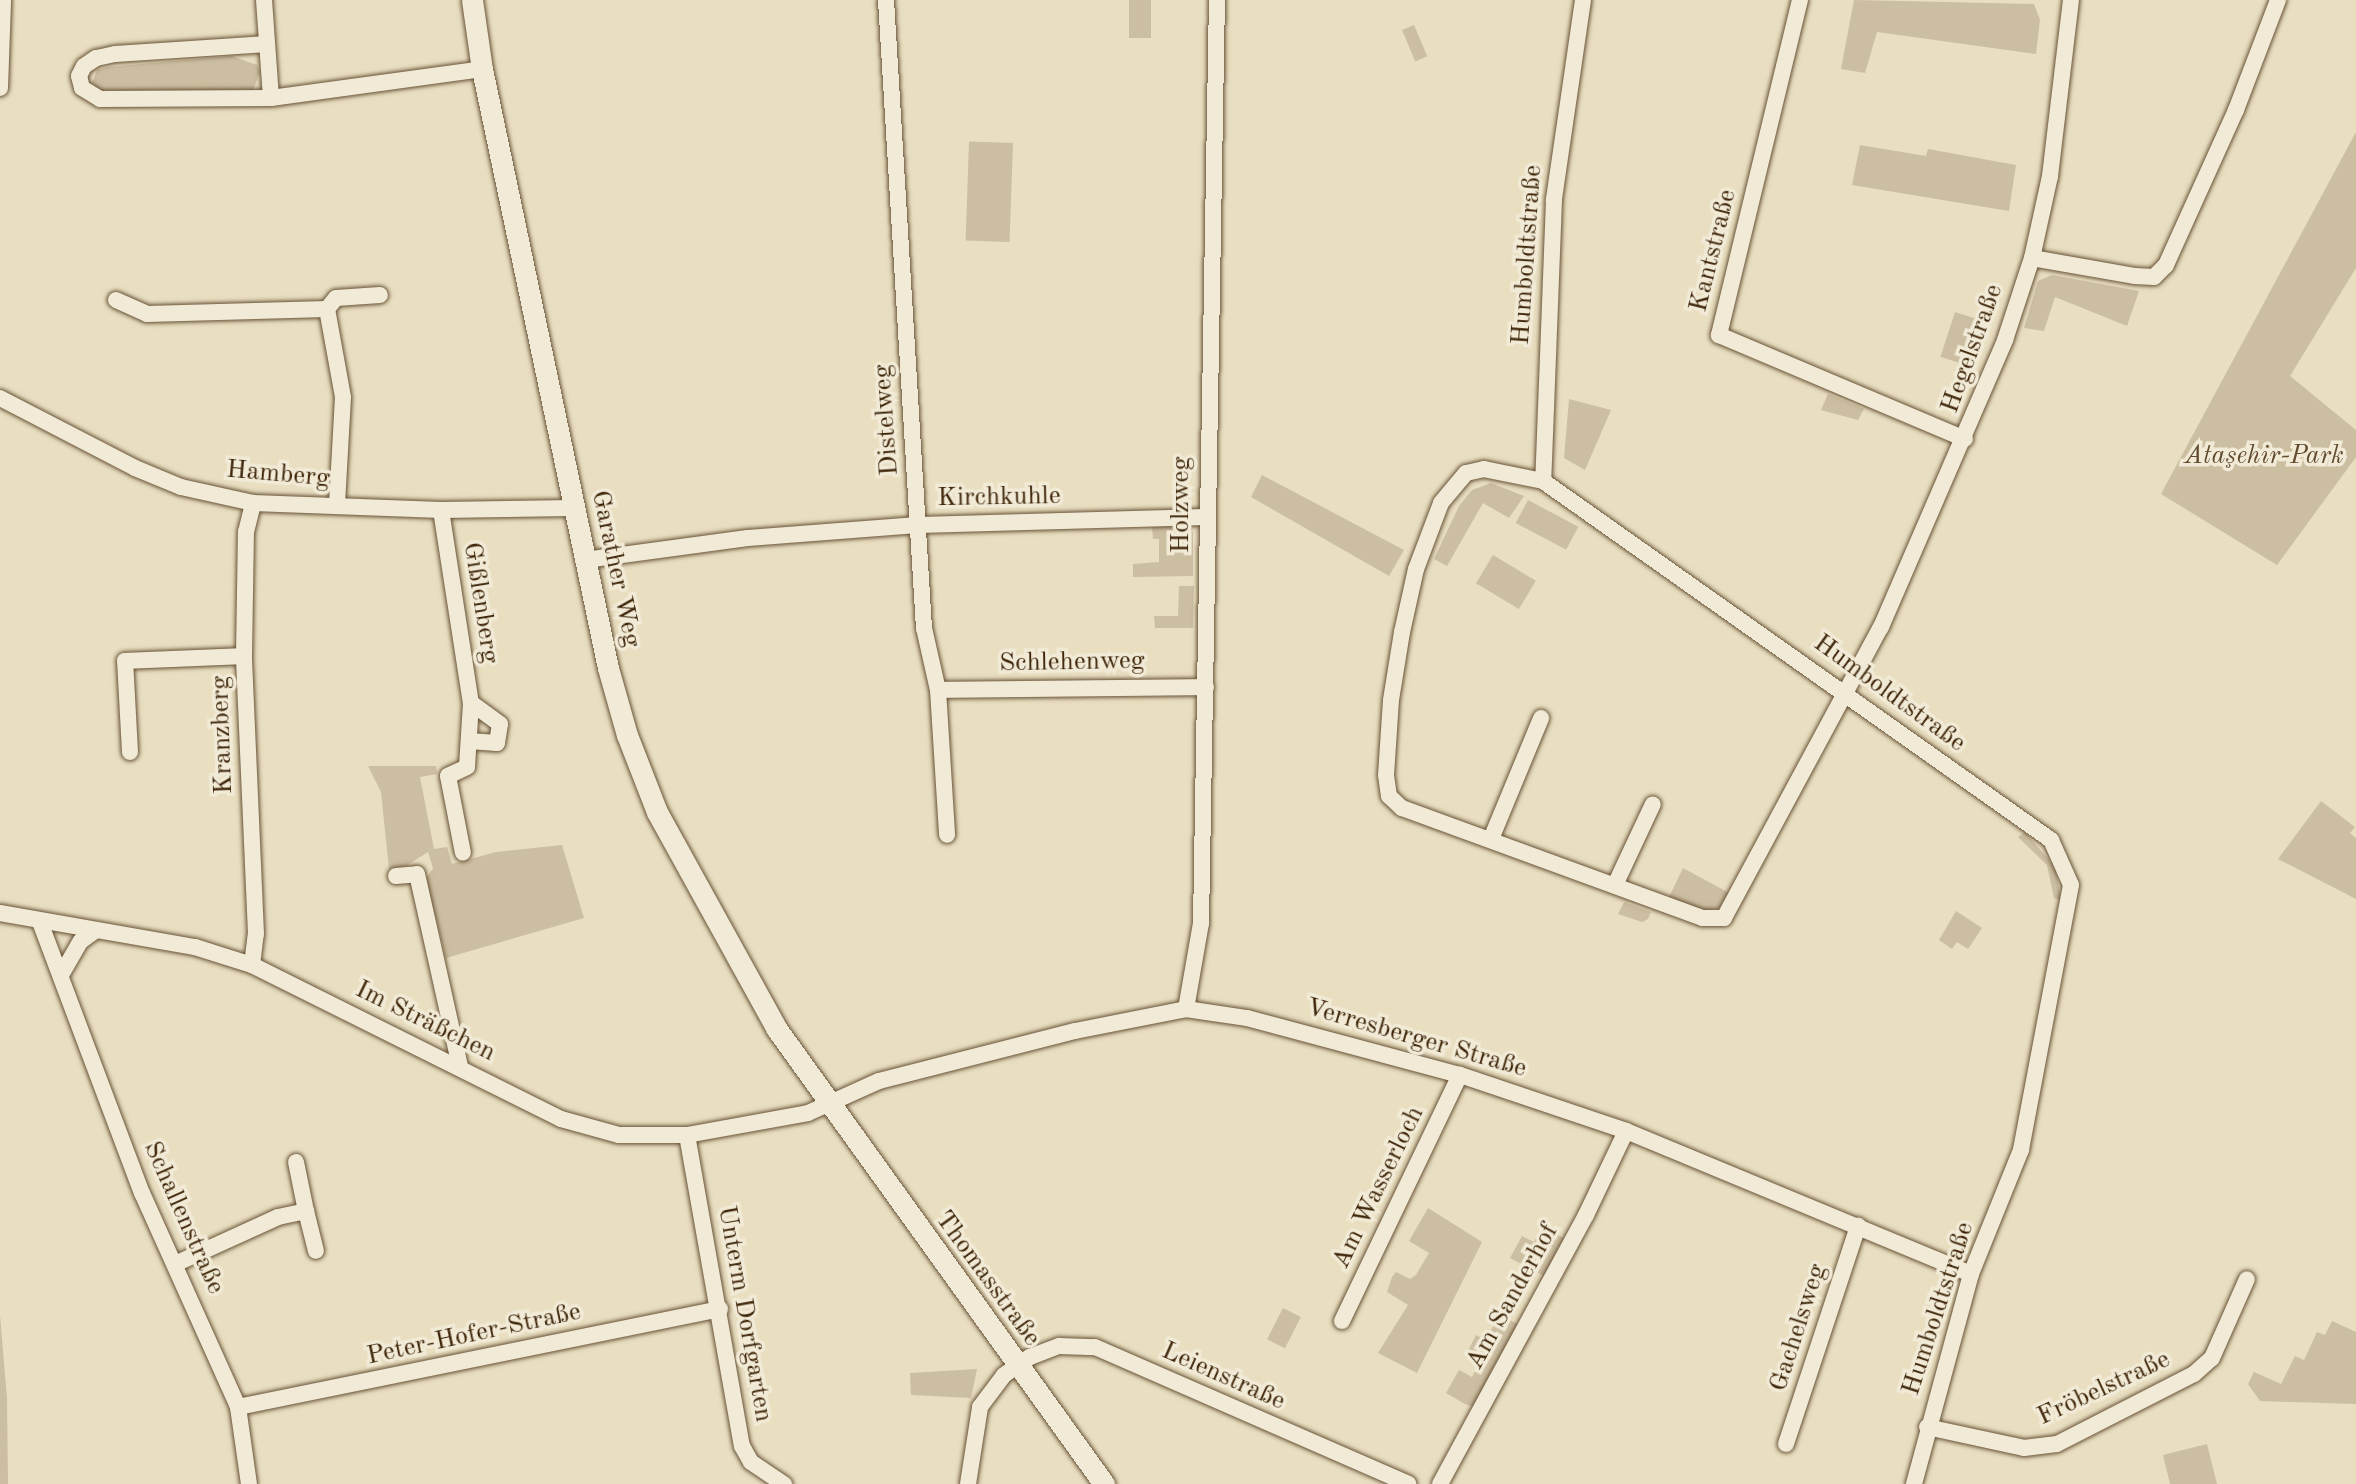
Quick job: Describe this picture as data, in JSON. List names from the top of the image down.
{
  "streets": {
    "street": [
      "Kantstraße",
      "Humboldtstraße",
      "Hegelstraße",
      "Distelweg",
      "Hamberg",
      "Kirchkuhle",
      "Holzweg",
      "Garather Weg",
      "Gißlenberg",
      "Schlehenweg",
      "Kranzberg",
      "Im Sträßchen",
      "Verresberger Straße",
      "Am Wasserloch",
      "Schallenstraße",
      "Thomasstraße",
      "Am Sanderhof",
      "Unterm Dorfgarten",
      "Gachelsweg",
      "Peter-Hofer-Straße",
      "Leienstraße",
      "Fröbelstraße"
    ]
  },
  "crossings": [
    ["Kantstraße", "Hegelstraße"],
    ["Humboldtstraße", "Hegelstraße"],
    ["Humboldtstraße", "Verresberger Straße"],
    ["Humboldtstraße", "Fröbelstraße"],
    ["Distelweg", "Kirchkuhle"],
    ["Distelweg", "Schlehenweg"],
    ["Hamberg", "Garather Weg"],
    ["Hamberg", "Gißlenberg"],
    ["Hamberg", "Kranzberg"],
    ["Kirchkuhle", "Holzweg"],
    ["Kirchkuhle", "Garather Weg"],
    ["Holzweg", "Schlehenweg"],
    ["Holzweg", "Verresberger Straße"],
    ["Garather Weg", "Im Sträßchen"],
    ["Garather Weg", "Verresberger Straße"],
    ["Garather Weg", "Thomasstraße"],
    ["Kranzberg", "Im Sträßchen"],
    ["Im Sträßchen", "Verresberger Straße"],
    ["Im Sträßchen", "Schallenstraße"],
    ["Im Sträßchen", "Thomasstraße"],
    ["Im Sträßchen", "Unterm Dorfgarten"],
    ["Verresberger Straße", "Am Wasserloch"],
    ["Verresberger Straße", "Thomasstraße"],
    ["Verresberger Straße", "Am Sanderhof"],
    ["Verresberger Straße", "Gachelsweg"],
    ["Schallenstraße", "Peter-Hofer-Straße"],
    ["Thomasstraße", "Leienstraße"],
    ["Unterm Dorfgarten", "Peter-Hofer-Straße"]
  ],
  "parks": ["Ataşehir-Park"]
}
